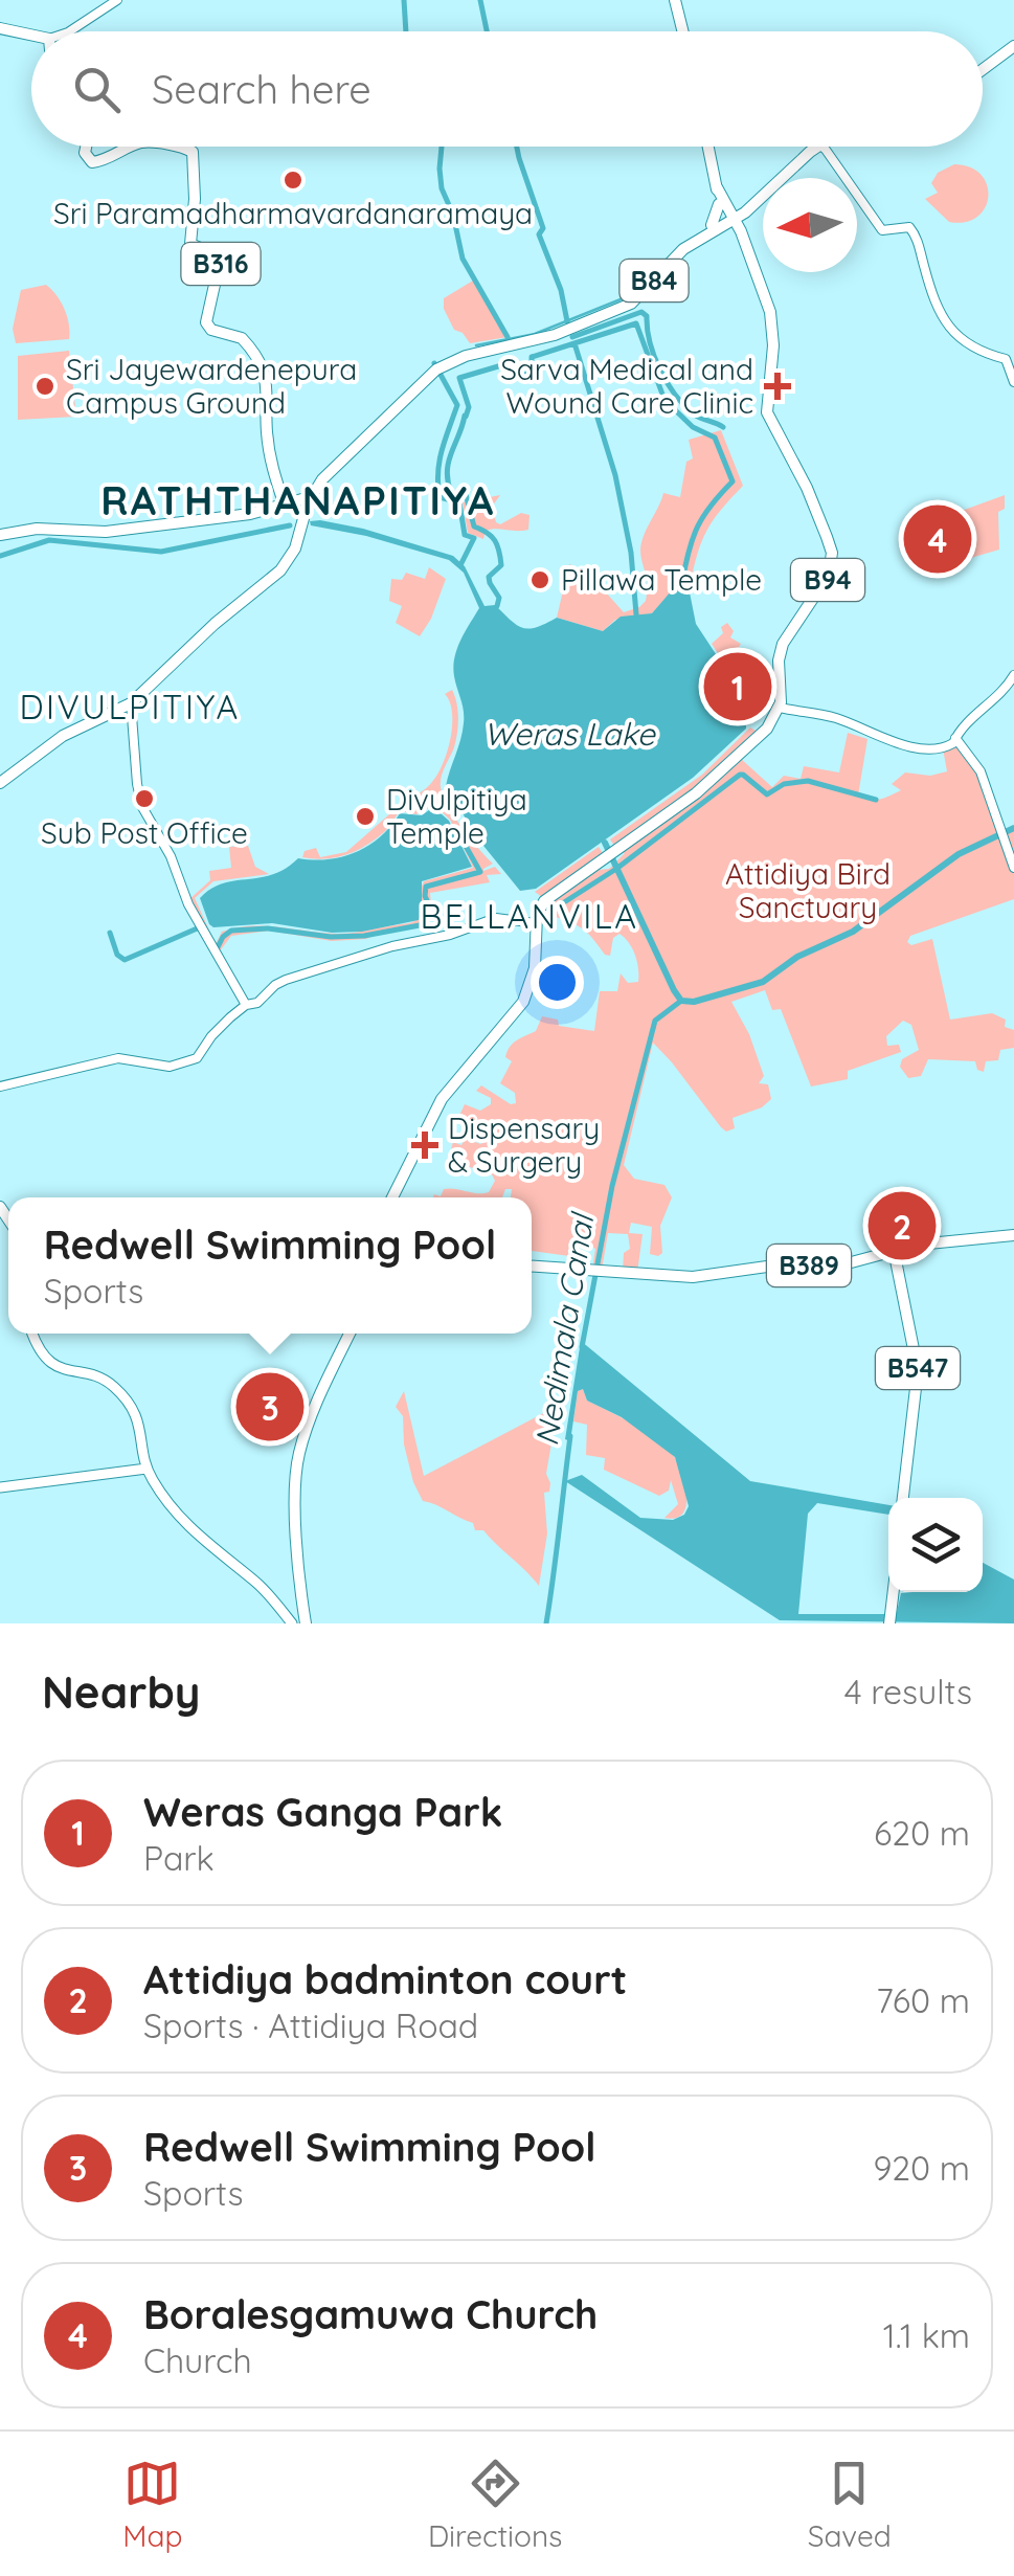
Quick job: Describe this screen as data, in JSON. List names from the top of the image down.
{
  "streets": {
    "main road": [
      "B316",
      "B84",
      "B94",
      "B389",
      "B547"
    ]
  },
  "crossings": [
    ["B316", "B84"],
    ["B84", "B94"],
    ["B389", "B547"]
  ],
  "districts": ["RATHTHANAPITIYA", "DIVULPITIYA", "BELLANVILA"],
  "water": ["Weras Lake", "Nedimala Canal"],
  "parks": ["Attidiya Bird Sanctuary"],
  "places": {
    "other": [
      "Sri Paramadharmavardanaramaya",
      "Sri Jayewardenepura Campus Ground",
      "Pillawa Temple",
      "Sub Post Office",
      "Divulpitiya Temple"
    ],
    "health": ["Sarva Medical and Wound Care Clinic", "Dispensary & Surgery"]
  },
  "north": "left",
  "page": {
    "search": "Search here",
    "pins": [
      "4",
      "1",
      "2",
      "3"
    ],
    "popup": ["Redwell Swimming Pool", "Sports"],
    "heading": ["Nearby", "4 results"],
    "list": [
      {
        "mark": "1",
        "name": "Weras Ganga Park",
        "note": "Park",
        "value": "620 m"
      },
      {
        "mark": "2",
        "name": "Attidiya badminton court",
        "note": "Sports · Attidiya Road",
        "value": "760 m"
      },
      {
        "mark": "3",
        "name": "Redwell Swimming Pool",
        "note": "Sports",
        "value": "920 m"
      },
      {
        "mark": "4",
        "name": "Boralesgamuwa Church",
        "note": "Church",
        "value": "1.1 km"
      }
    ],
    "nav": ["Map", "Directions", "Saved"]
  }
}
